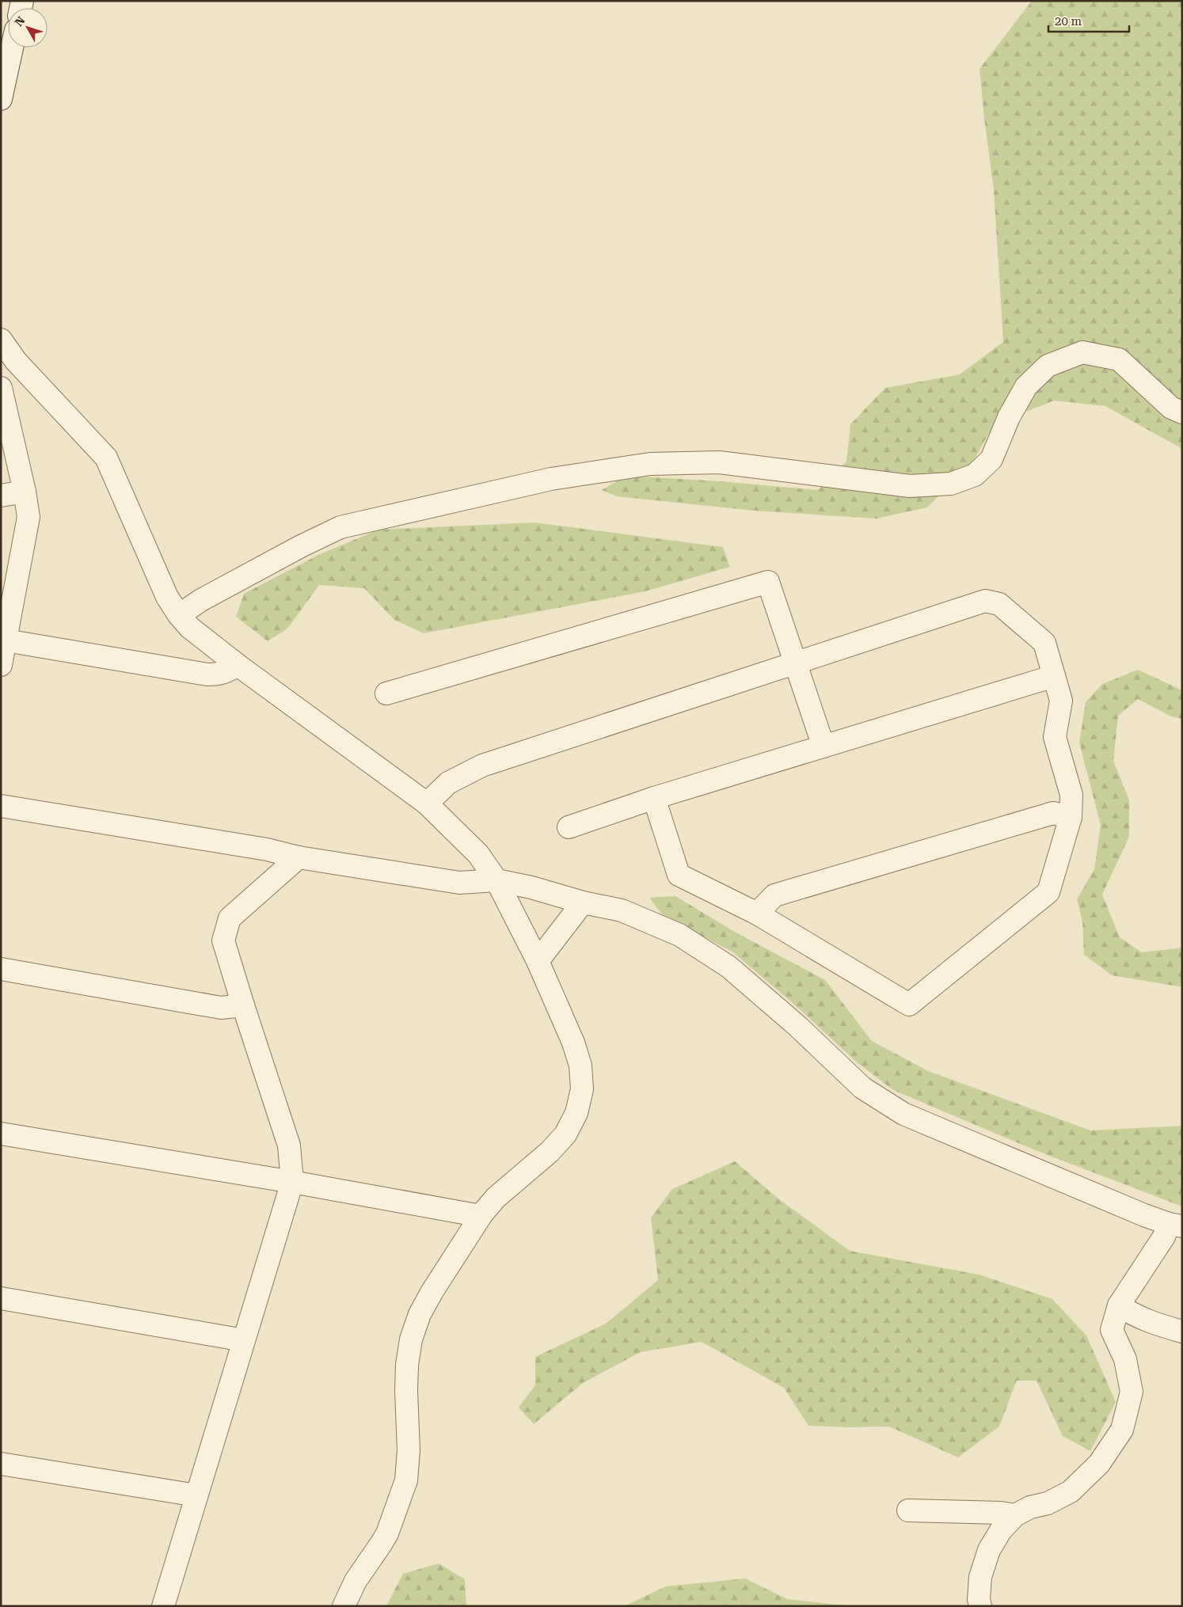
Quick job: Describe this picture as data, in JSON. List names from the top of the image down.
{
  "scale_bar": "20 m",
  "north": "top left"
}
